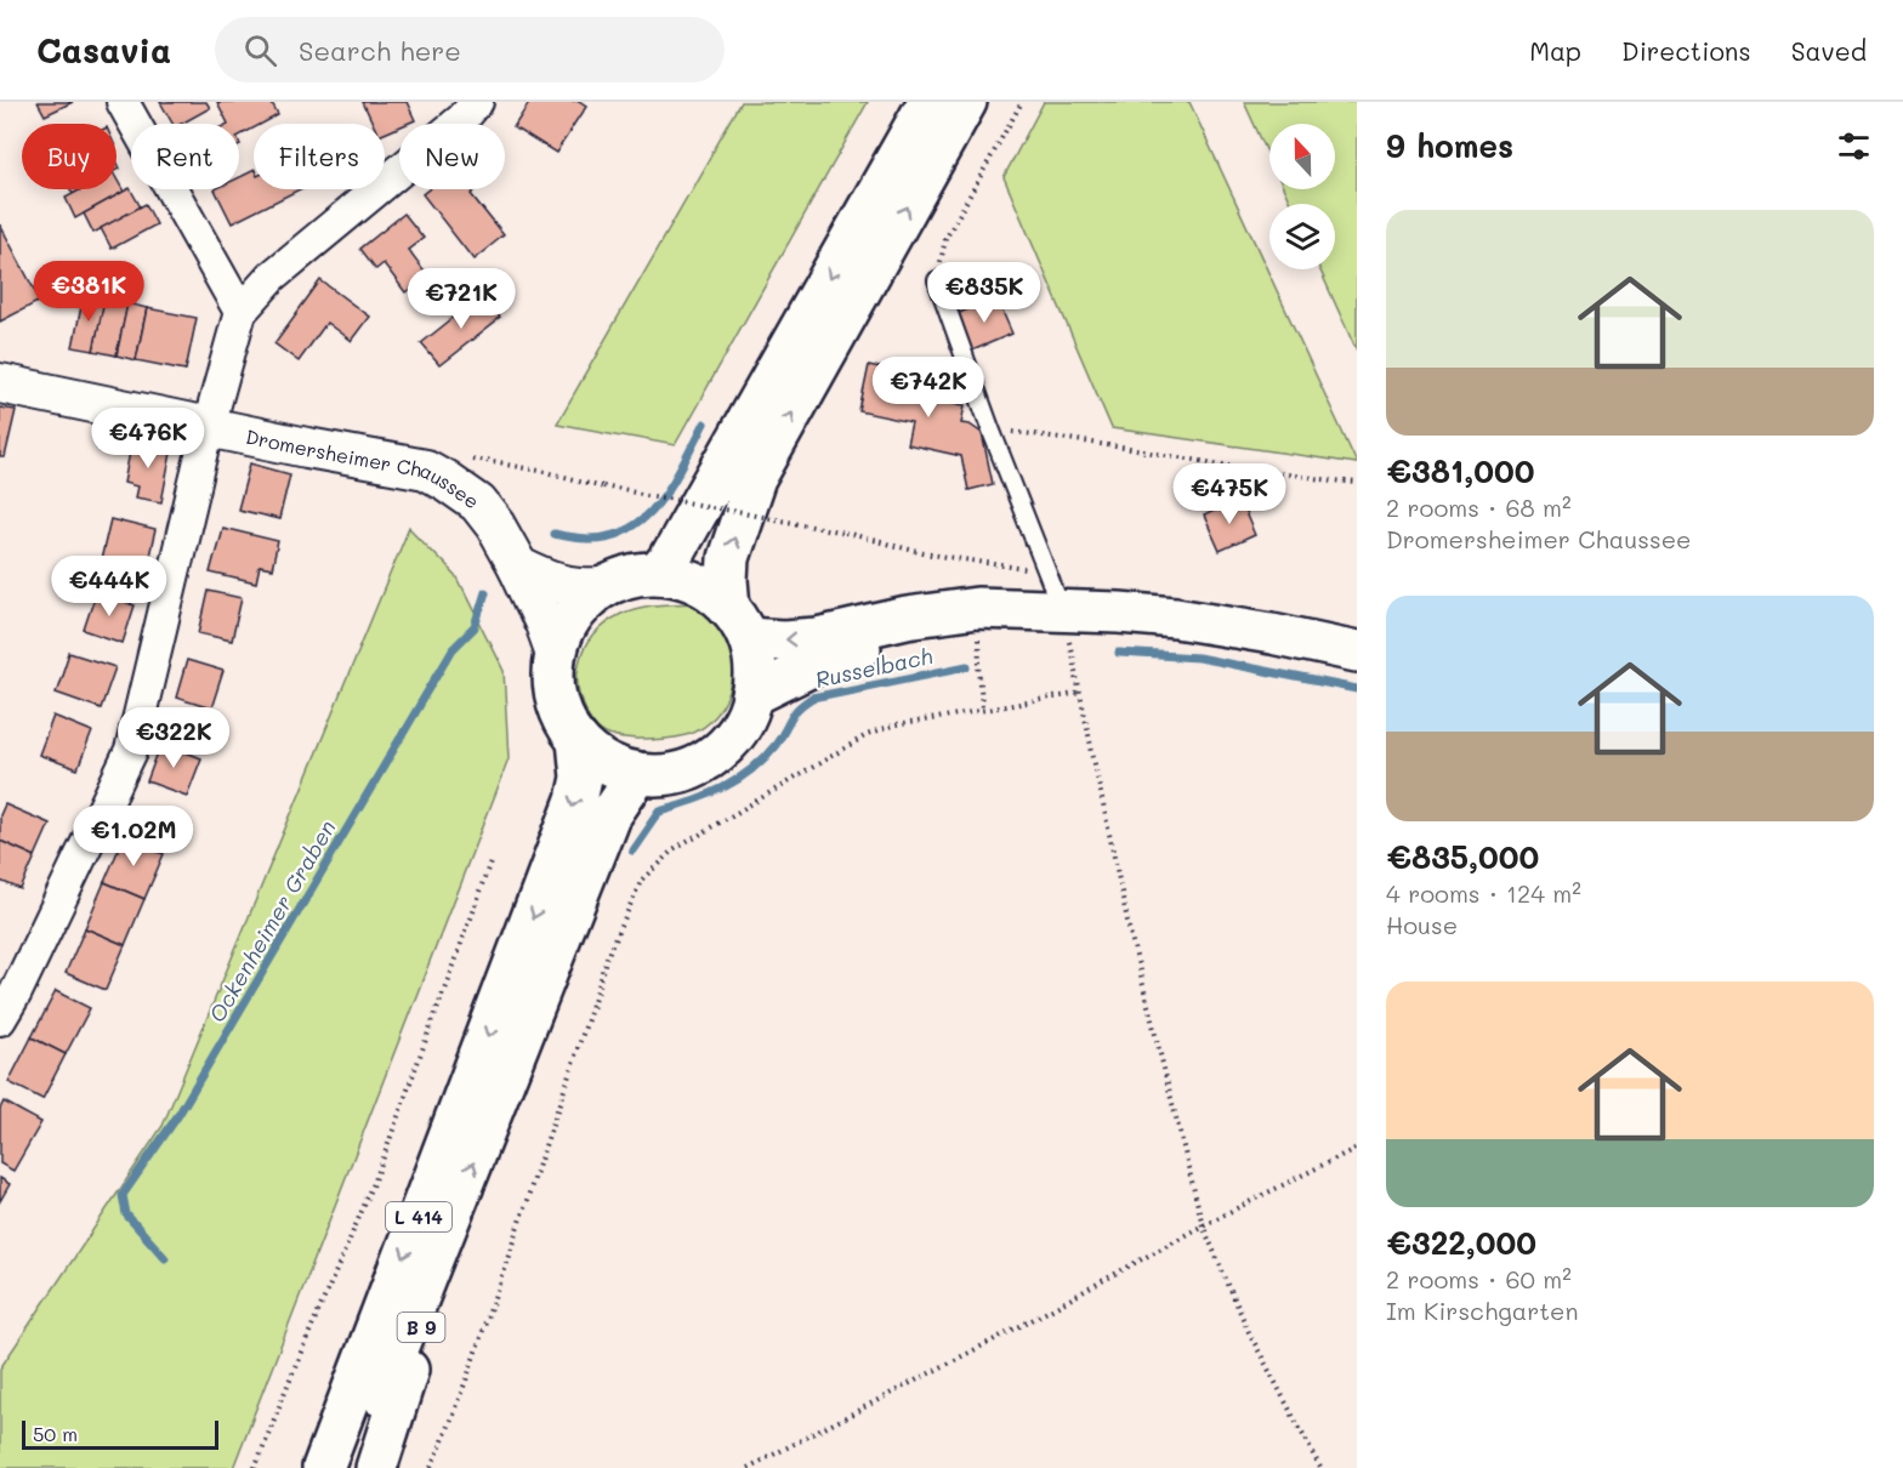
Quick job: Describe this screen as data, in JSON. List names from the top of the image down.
{
  "streets": {
    "main road": ["L 414", "B 9"],
    "street": ["Dromersheimer Chaussee"]
  },
  "crossings": [
    ["Dromersheimer Chaussee", "L 414"],
    ["L 414", "B 9"]
  ],
  "water": ["Russelbach", "Ockenheimer Graben"],
  "scale_bar": "50 m",
  "north": "top",
  "page": {
    "header": "Casavia",
    "search": "Search here",
    "nav": ["Map", "Directions", "Saved"],
    "heading": "9 homes",
    "chip": [
      "Buy",
      "Rent",
      "Filters",
      "New"
    ],
    "list": [
      {
        "name": "€381,000",
        "note": "2 rooms · 68 m² · Dromersheimer Chaussee"
      },
      {
        "name": "€835,000",
        "note": "4 rooms · 124 m² · House"
      },
      {
        "name": "€322,000",
        "note": "2 rooms · 60 m² · Im Kirschgarten"
      }
    ],
    "price": [
      "€381K",
      "€835K",
      "€721K",
      "€742K",
      "€476K",
      "€475K",
      "€444K",
      "€322K",
      "€1.02M"
    ],
    "scale": "50 m"
  }
}
